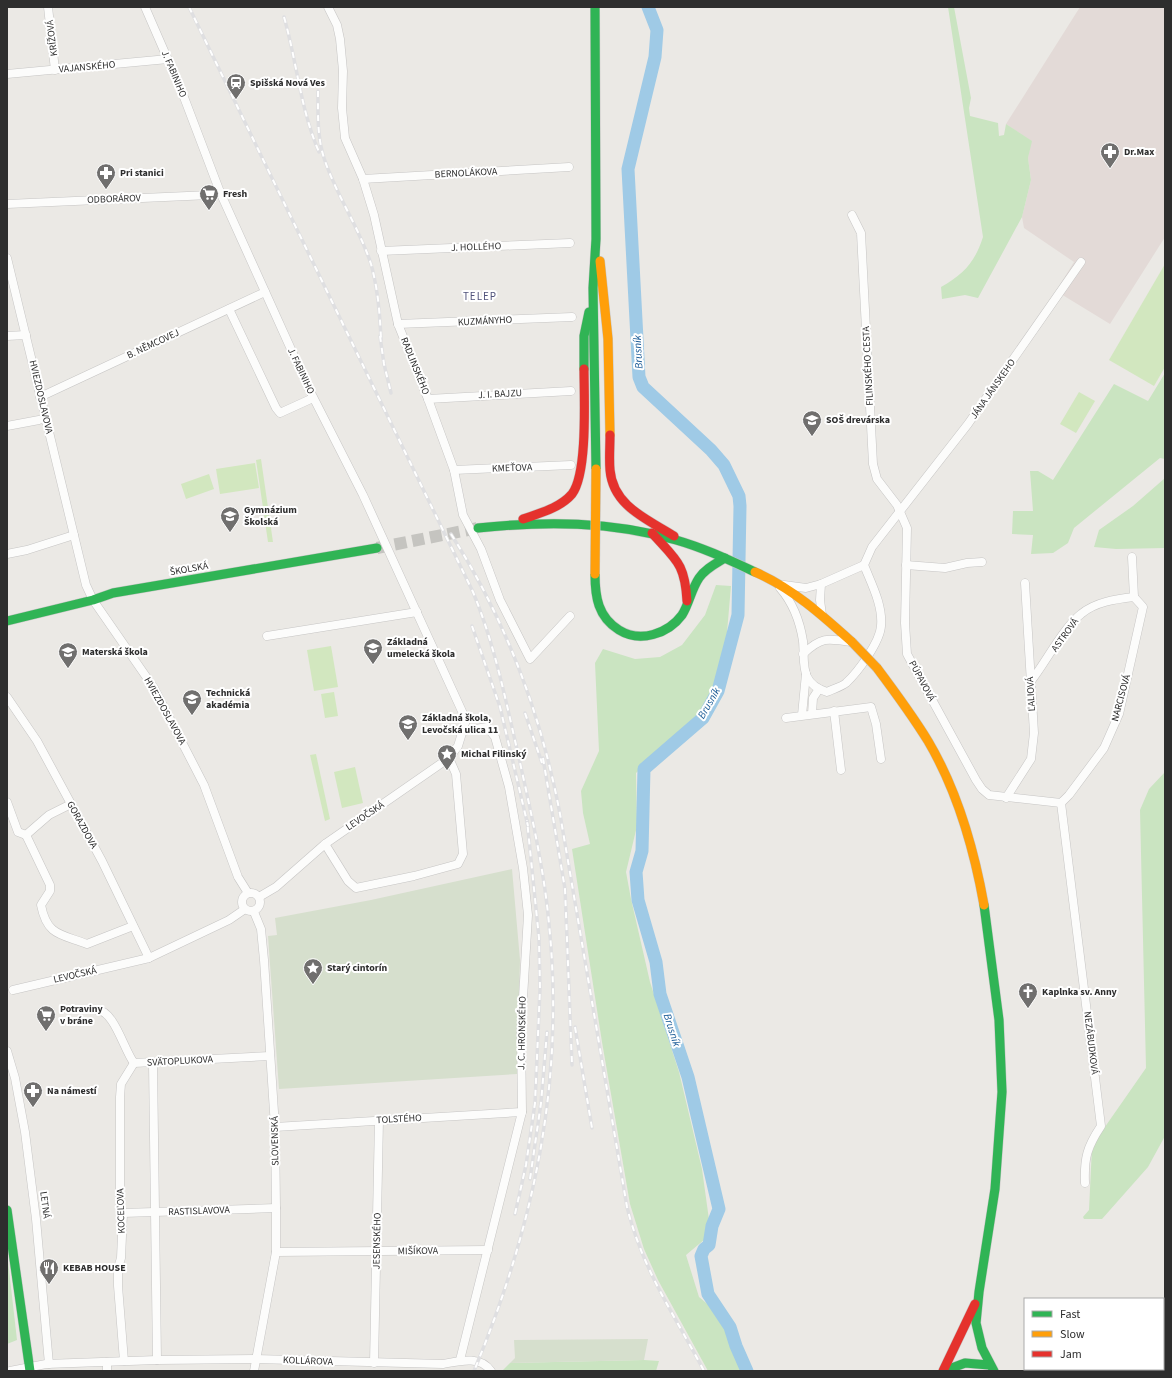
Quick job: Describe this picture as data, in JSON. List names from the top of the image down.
{
  "streets": {
    "main road": ["ŠKOLSKÁ"],
    "street": [
      "KRÍŽOVÁ",
      "VAJANSKÉHO",
      "J. FABINIHO",
      "BERNOLÁKOVA",
      "ODBORÁROV",
      "J. HOLLÉHO",
      "KUZMÁNYHO",
      "B. NĚMCOVEJ",
      "RADLINSKÉHO",
      "FILINSKÉHO CESTA",
      "JÁNA JÁNSKEHO",
      "J. I. BAJZU",
      "HVIEZDOSLAVOVA",
      "KMEŤOVA",
      "ASTROVÁ",
      "PÚPAVOVÁ",
      "ĽALIOVÁ",
      "NARCISOVÁ",
      "LEVOČSKÁ",
      "GORAZDOVA",
      "J. C. HRONSKÉHO",
      "NEZÁBUDKOVÁ",
      "SVÄTOPLUKOVA",
      "TOLSTÉHO",
      "SLOVENSKÁ",
      "LETNÁ",
      "KOCEĽOVA",
      "RASTISLAVOVA",
      "JESENSKÉHO",
      "MIŠÍKOVA",
      "KOLLÁROVA"
    ]
  },
  "crossings": [
    ["KRÍŽOVÁ", "VAJANSKÉHO"],
    ["VAJANSKÉHO", "J. FABINIHO"],
    ["J. FABINIHO", "ODBORÁROV"],
    ["J. FABINIHO", "B. NĚMCOVEJ"],
    ["J. FABINIHO", "LEVOČSKÁ"],
    ["J. FABINIHO", "J. C. HRONSKÉHO"],
    ["BERNOLÁKOVA", "RADLINSKÉHO"],
    ["J. HOLLÉHO", "RADLINSKÉHO"],
    ["KUZMÁNYHO", "RADLINSKÉHO"],
    ["B. NĚMCOVEJ", "HVIEZDOSLAVOVA"],
    ["RADLINSKÉHO", "J. I. BAJZU"],
    ["RADLINSKÉHO", "KMEŤOVA"],
    ["FILINSKÉHO CESTA", "JÁNA JÁNSKEHO"],
    ["FILINSKÉHO CESTA", "PÚPAVOVÁ"],
    ["JÁNA JÁNSKEHO", "PÚPAVOVÁ"],
    ["HVIEZDOSLAVOVA", "ŠKOLSKÁ"],
    ["HVIEZDOSLAVOVA", "LEVOČSKÁ"],
    ["HVIEZDOSLAVOVA", "SLOVENSKÁ"],
    ["ASTROVÁ", "ĽALIOVÁ"],
    ["ASTROVÁ", "NARCISOVÁ"],
    ["PÚPAVOVÁ", "ĽALIOVÁ"],
    ["NARCISOVÁ", "NEZÁBUDKOVÁ"],
    ["LEVOČSKÁ", "GORAZDOVA"],
    ["LEVOČSKÁ", "J. C. HRONSKÉHO"],
    ["LEVOČSKÁ", "SLOVENSKÁ"],
    ["J. C. HRONSKÉHO", "TOLSTÉHO"],
    ["J. C. HRONSKÉHO", "MIŠÍKOVA"],
    ["J. C. HRONSKÉHO", "KOLLÁROVA"],
    ["SVÄTOPLUKOVA", "SLOVENSKÁ"],
    ["SVÄTOPLUKOVA", "KOCEĽOVA"],
    ["TOLSTÉHO", "SLOVENSKÁ"],
    ["TOLSTÉHO", "JESENSKÉHO"],
    ["SLOVENSKÁ", "RASTISLAVOVA"],
    ["SLOVENSKÁ", "MIŠÍKOVA"],
    ["SLOVENSKÁ", "KOLLÁROVA"],
    ["LETNÁ", "KOLLÁROVA"],
    ["KOCEĽOVA", "RASTISLAVOVA"],
    ["KOCEĽOVA", "KOLLÁROVA"],
    ["JESENSKÉHO", "MIŠÍKOVA"],
    ["JESENSKÉHO", "KOLLÁROVA"]
  ],
  "districts": ["TELEP"],
  "water": ["Brusník"],
  "places": {
    "station": ["Spišská Nová Ves"],
    "pharmacy": ["Dr.Max", "Pri stanici", "Na námestí"],
    "supermarket": ["Fresh", "Potraviny v bráne"],
    "school or university": [
      "SOŠ drevárska",
      "Gymnázium Školská",
      "Základná umelecká škola",
      "Materská škola",
      "Technická akadémia",
      "Základná škola, Levočská ulica 11"
    ],
    "place": ["Michal Filinský", "Starý cintorín"],
    "church": ["Kaplnka sv. Anny"],
    "restaurant": ["KEBAB HOUSE"]
  },
  "legend": ["Fast", "Slow", "Jam"]
}
